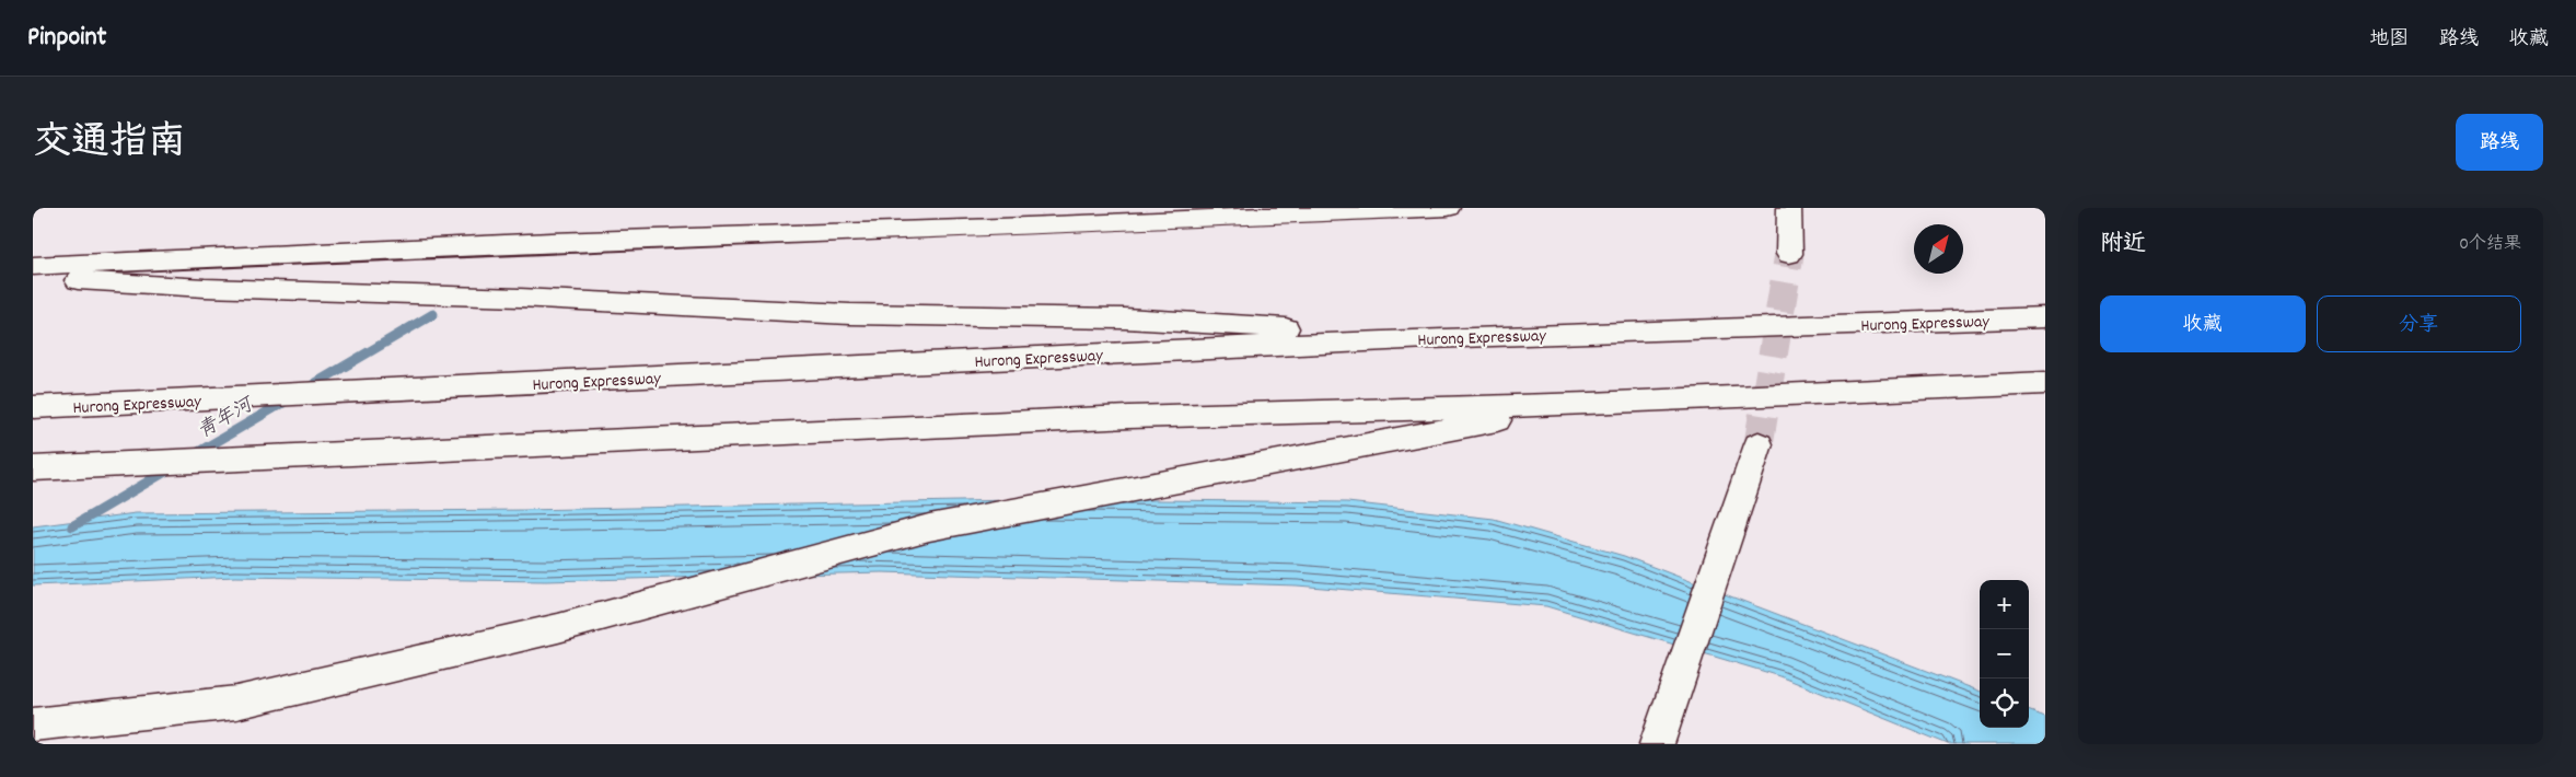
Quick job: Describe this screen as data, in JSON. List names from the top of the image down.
{
  "streets": {
    "main road": ["Hurong Expressway"]
  },
  "water": ["青年河"],
  "north": "top right",
  "page": {
    "header": "Pinpoint",
    "nav": ["地图", "路线", "收藏"],
    "title": "交通指南",
    "buttons": [
      "路线",
      ["收藏", "分享"]
    ],
    "heading": ["附近", "0个结果"],
    "map_buttons": ["+", "−"]
  }
}
